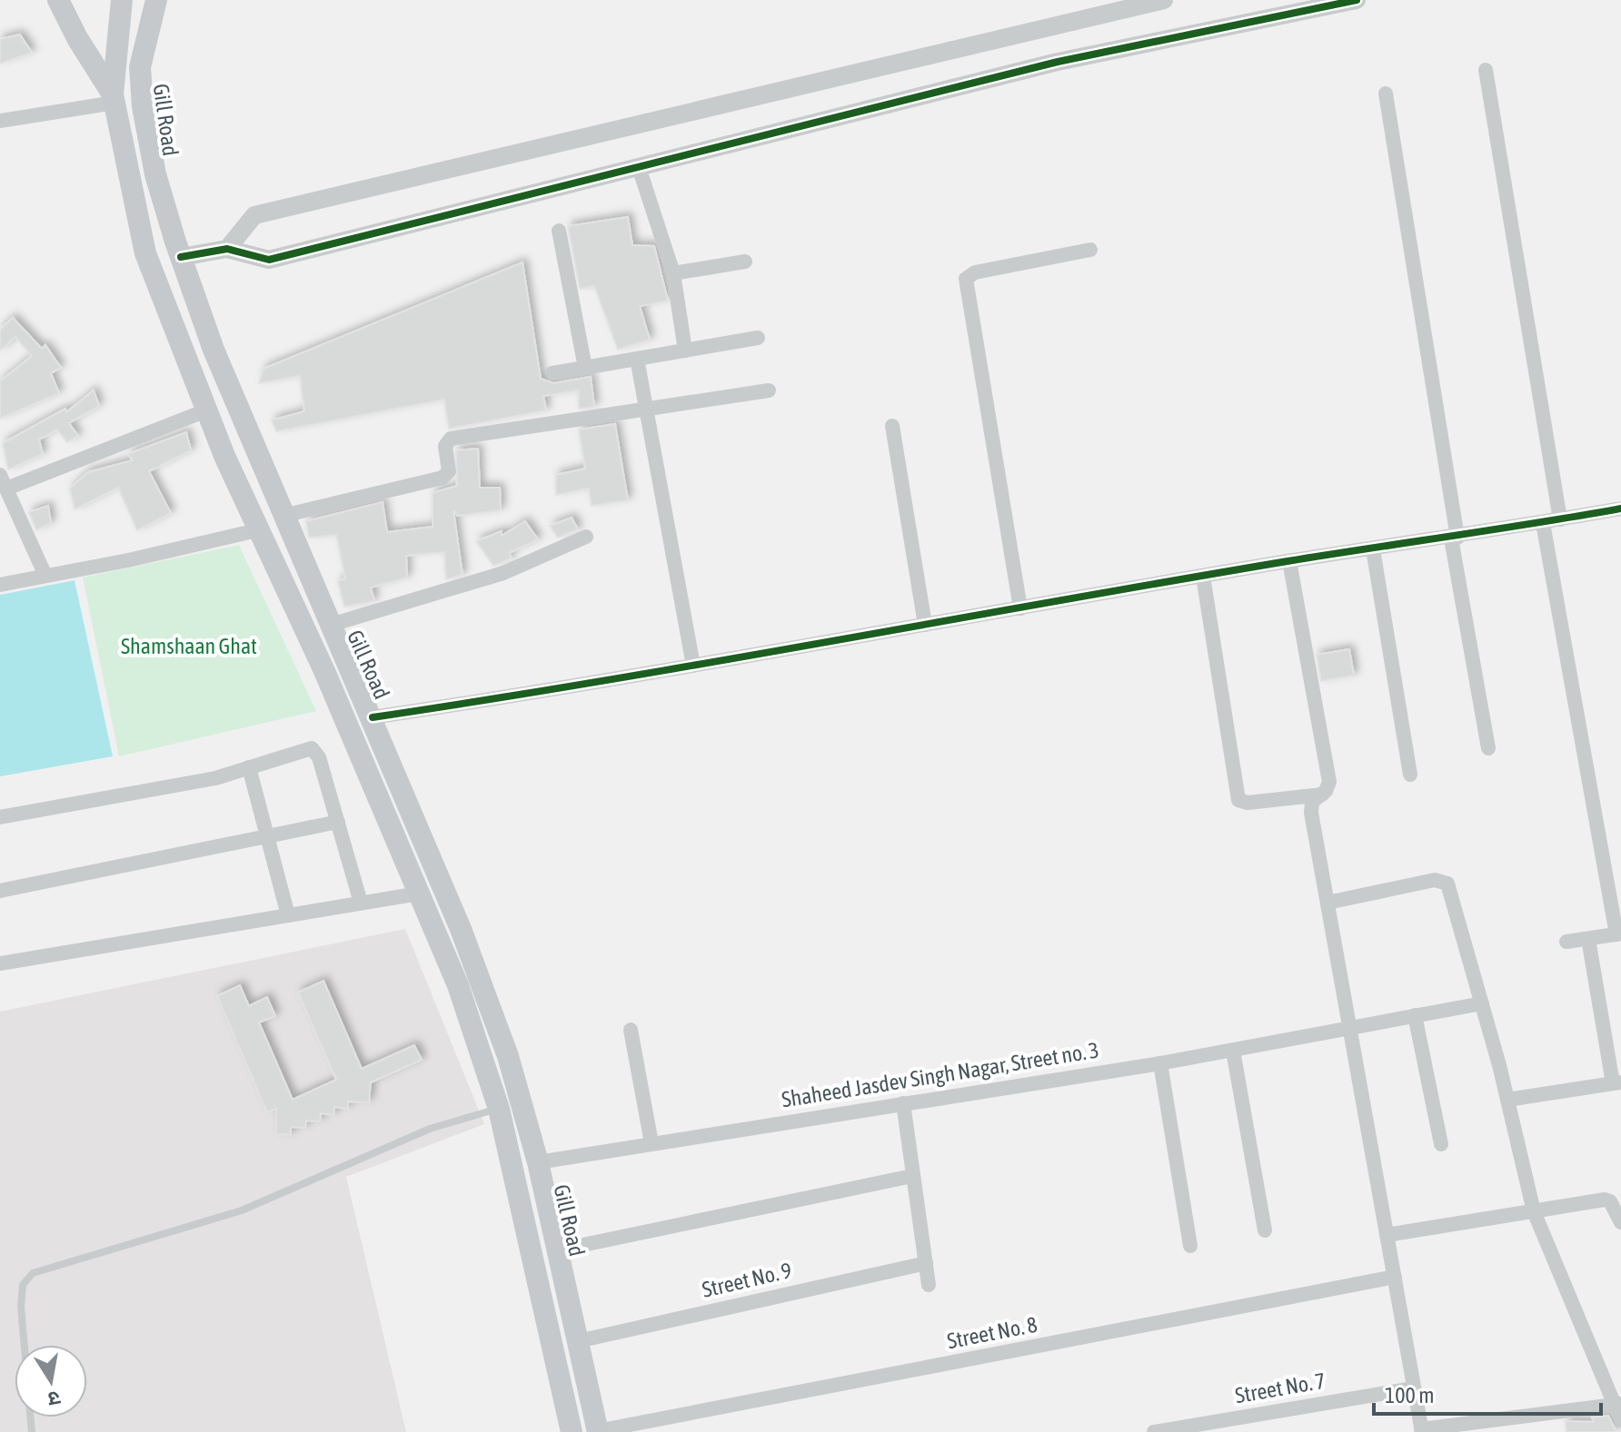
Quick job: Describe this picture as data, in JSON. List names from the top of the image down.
{
  "streets": {
    "main road": ["Gill Road"],
    "street": [
      "Shaheed Jasdev Singh Nagar, Street no. 3",
      "Street No. 9",
      "Street No. 8",
      "Street No. 7"
    ]
  },
  "crossings": [
    ["Gill Road", "Shaheed Jasdev Singh Nagar, Street no. 3"],
    ["Gill Road", "Street No. 9"],
    ["Gill Road", "Street No. 8"]
  ],
  "parks": ["Shamshaan Ghat"],
  "scale_bar": "100 m",
  "north": "bottom"
}
